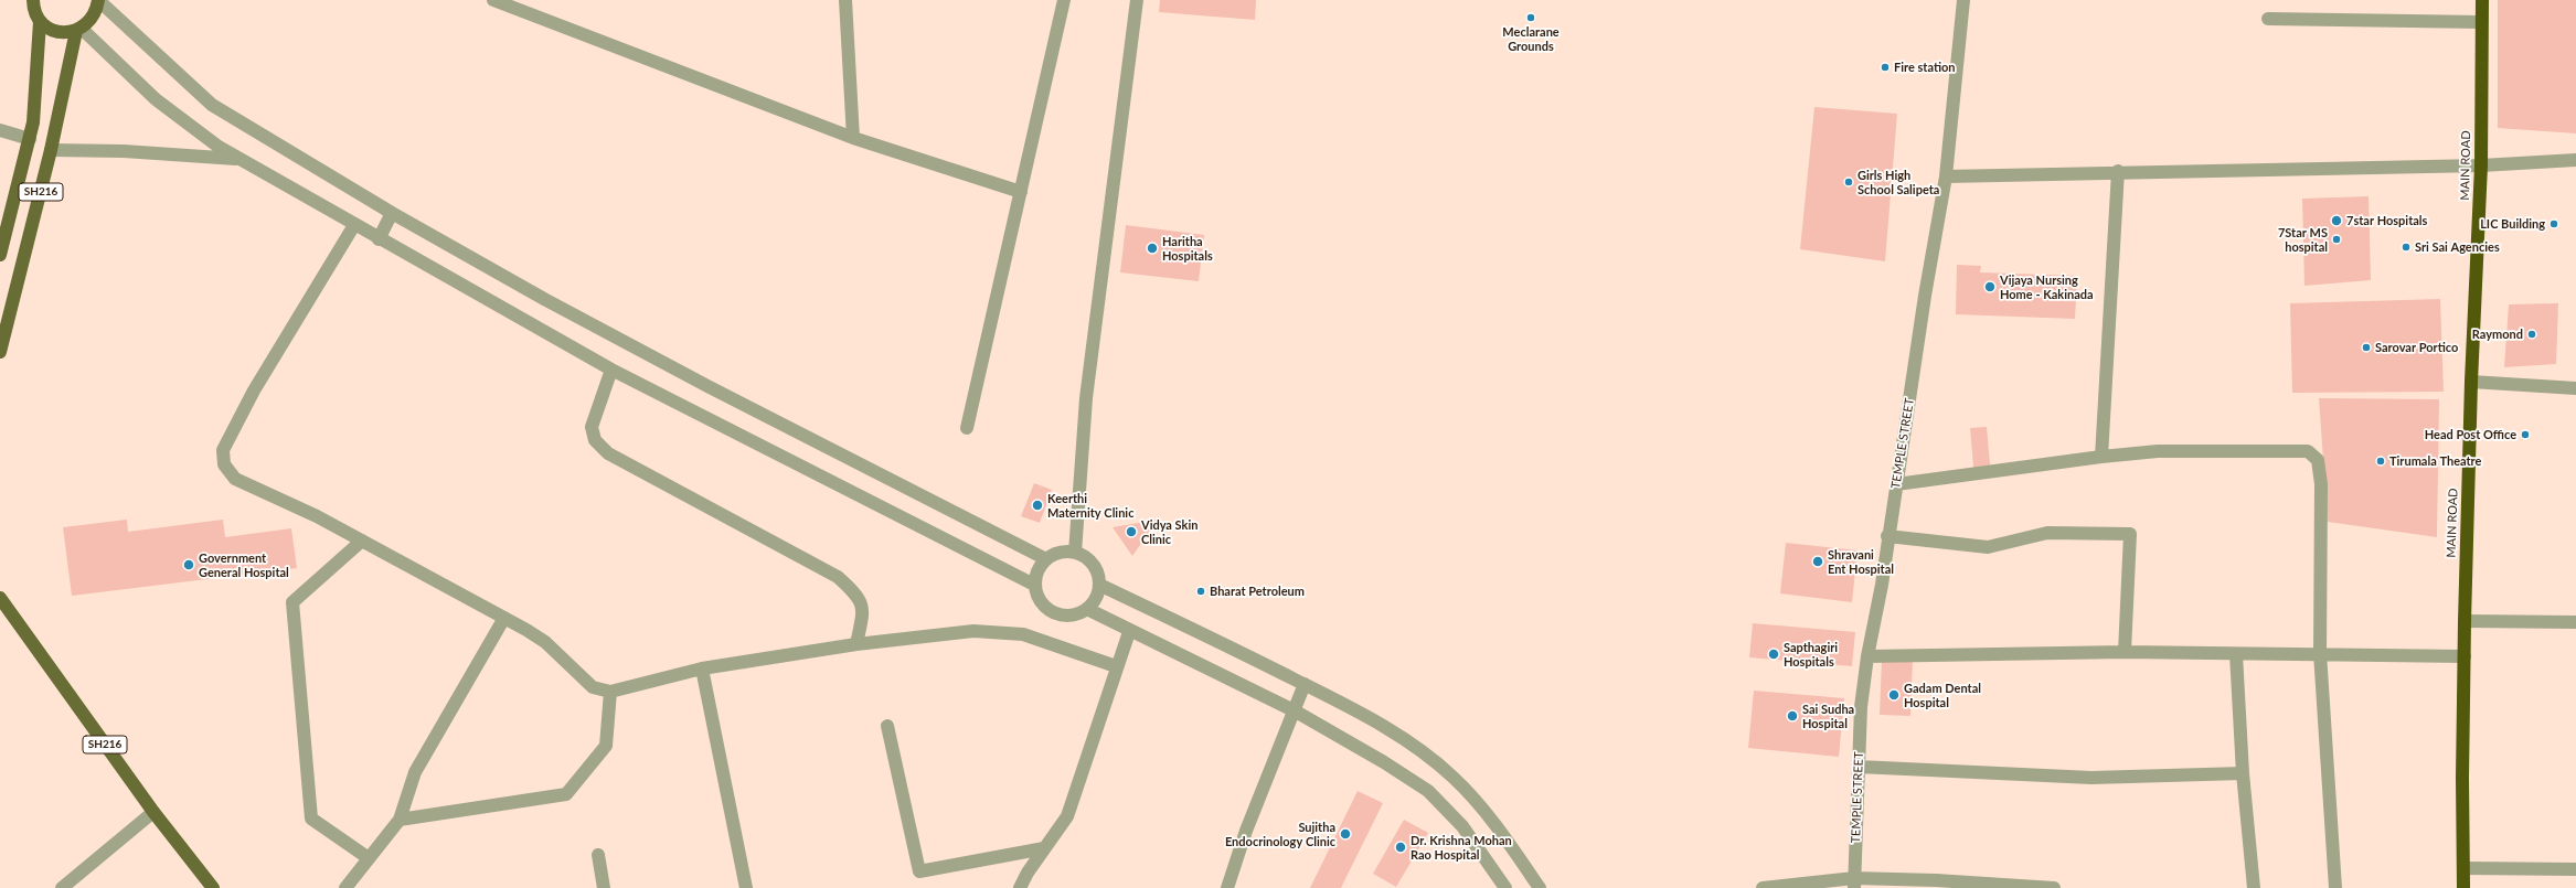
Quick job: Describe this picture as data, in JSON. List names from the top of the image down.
{
  "streets": {
    "highway": ["MAIN ROAD"],
    "main road": ["SH216"],
    "street": ["TEMPLE STREET"]
  },
  "places": [
    "Meclarane Grounds",
    "Fire station",
    "Girls High School Salipeta",
    "7star Hospitals",
    "LIC Building",
    "7Star MS hospital",
    "Sri Sai Agencies",
    "Haritha Hospitals",
    "Vijaya Nursing Home - Kakinada",
    "Raymond",
    "Sarovar Portico",
    "Head Post Office",
    "Tirumala Theatre",
    "Keerthi Maternity Clinic",
    "Vidya Skin Clinic",
    "Shravani Ent Hospital",
    "Government General Hospital",
    "Bharat Petroleum",
    "Sapthagiri Hospitals",
    "Gadam Dental Hospital",
    "Sai Sudha Hospital",
    "Sujitha Endocrinology Clinic",
    "Dr. Krishna Mohan Rao Hospital"
  ]
}
